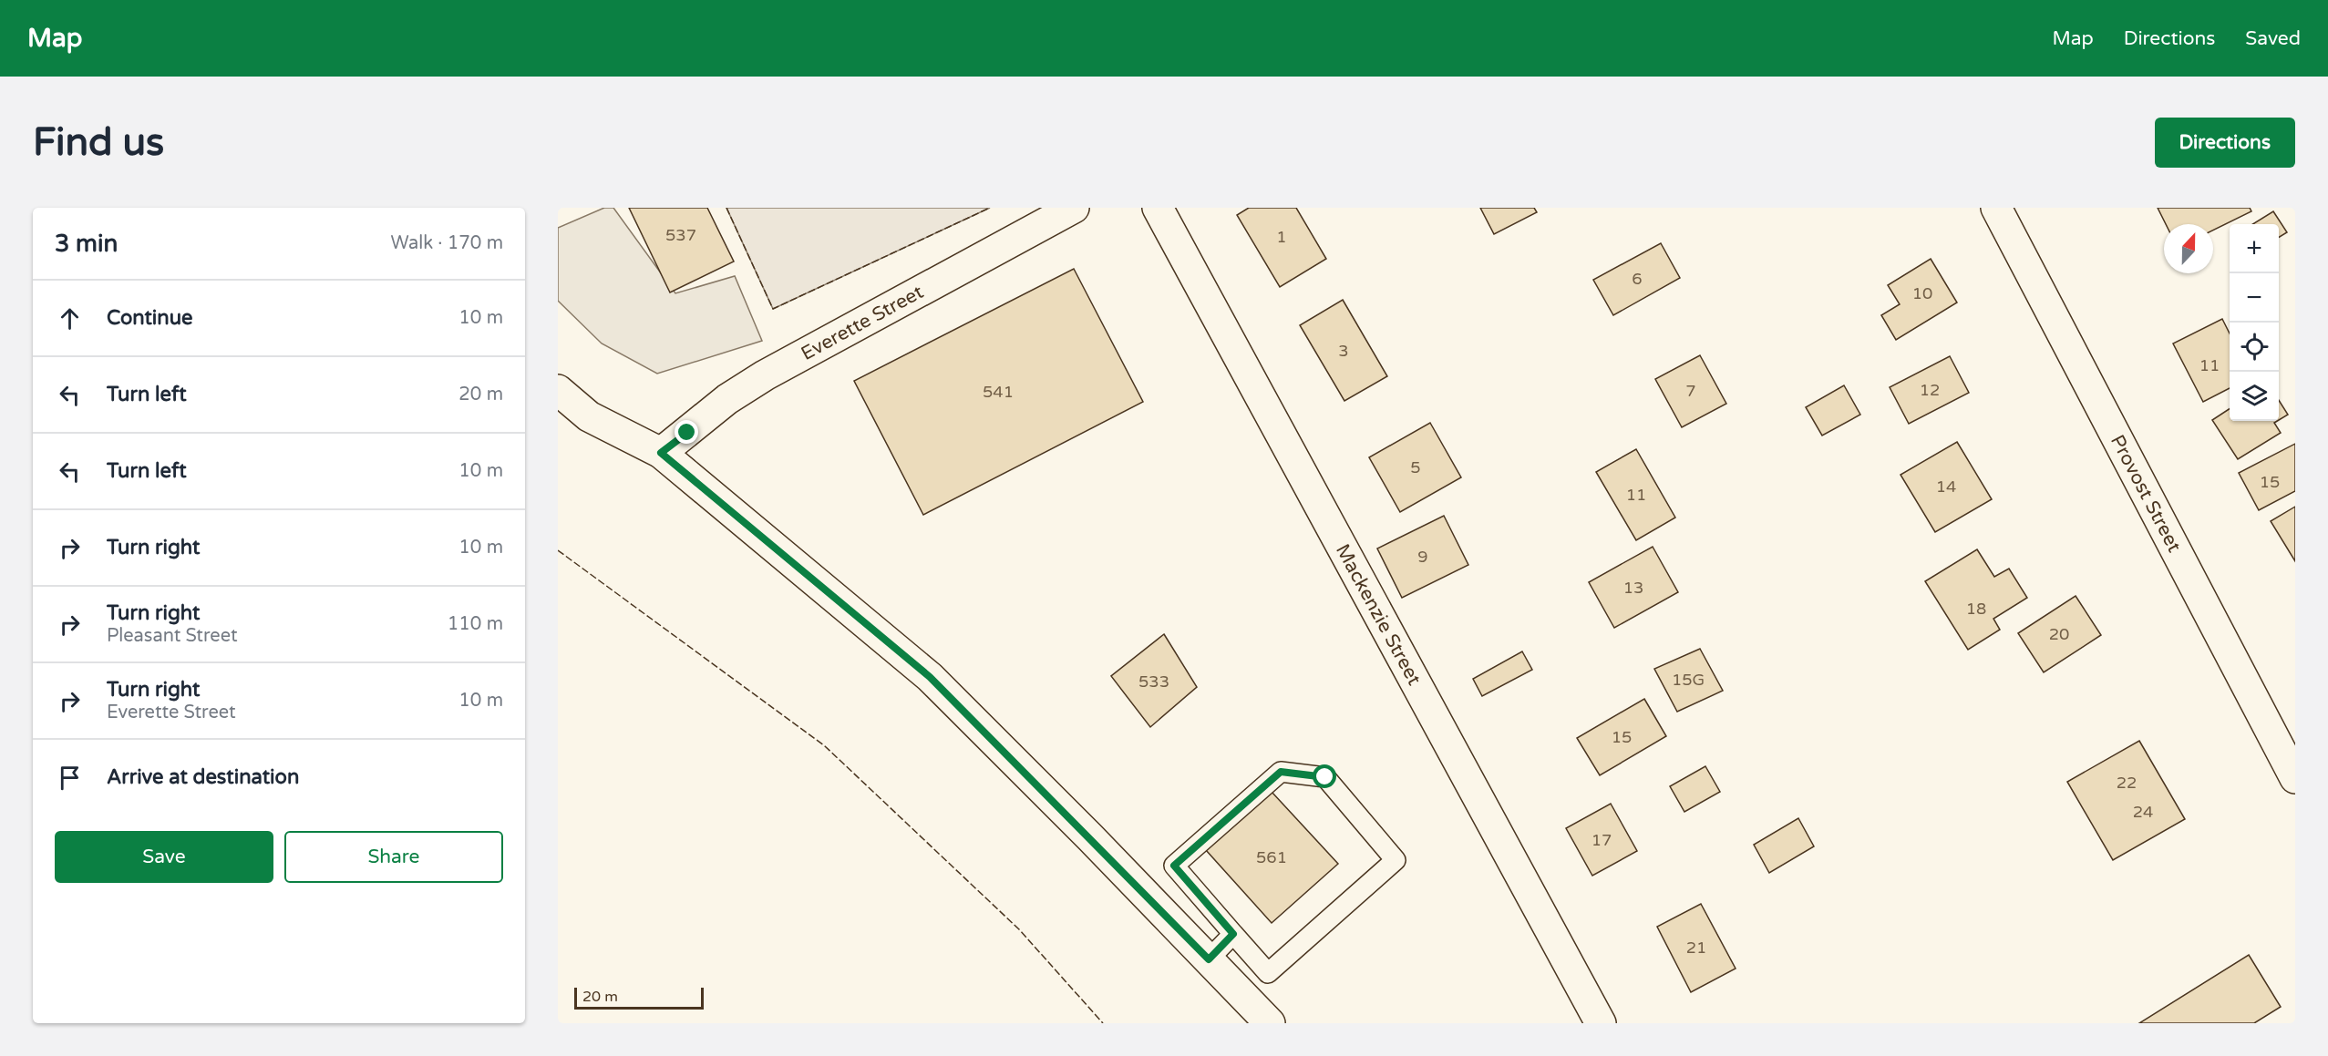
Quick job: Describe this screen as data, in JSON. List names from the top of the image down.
{
  "streets": {
    "street": ["Everette Street", "Provost Street", "Mackenzie Street"]
  },
  "house_numbers": [
    "537",
    "1",
    "6",
    "10",
    "3",
    "11",
    "12",
    "7",
    "541",
    "5",
    "15",
    "14",
    "11",
    "9",
    "13",
    "18",
    "20",
    "15G",
    "533",
    "15",
    "22",
    "24",
    "17",
    "561",
    "21"
  ],
  "scale_bar": "20 m",
  "north": "top",
  "page": {
    "header": "Map",
    "nav": ["Map", "Directions", "Saved"],
    "buttons": [
      "Directions",
      ["Save", "Share"]
    ],
    "title": "Find us",
    "heading": ["3 min", "Walk · 170 m"],
    "map_buttons": ["+", "−"],
    "list": [
      ["Continue", "10 m"],
      ["Turn left", "20 m"],
      ["Turn left", "10 m"],
      ["Turn right", "10 m"],
      ["Turn right", "Pleasant Street", "110 m"],
      ["Turn right", "Everette Street", "10 m"],
      "Arrive at destination"
    ],
    "scale": "20 m"
  }
}
